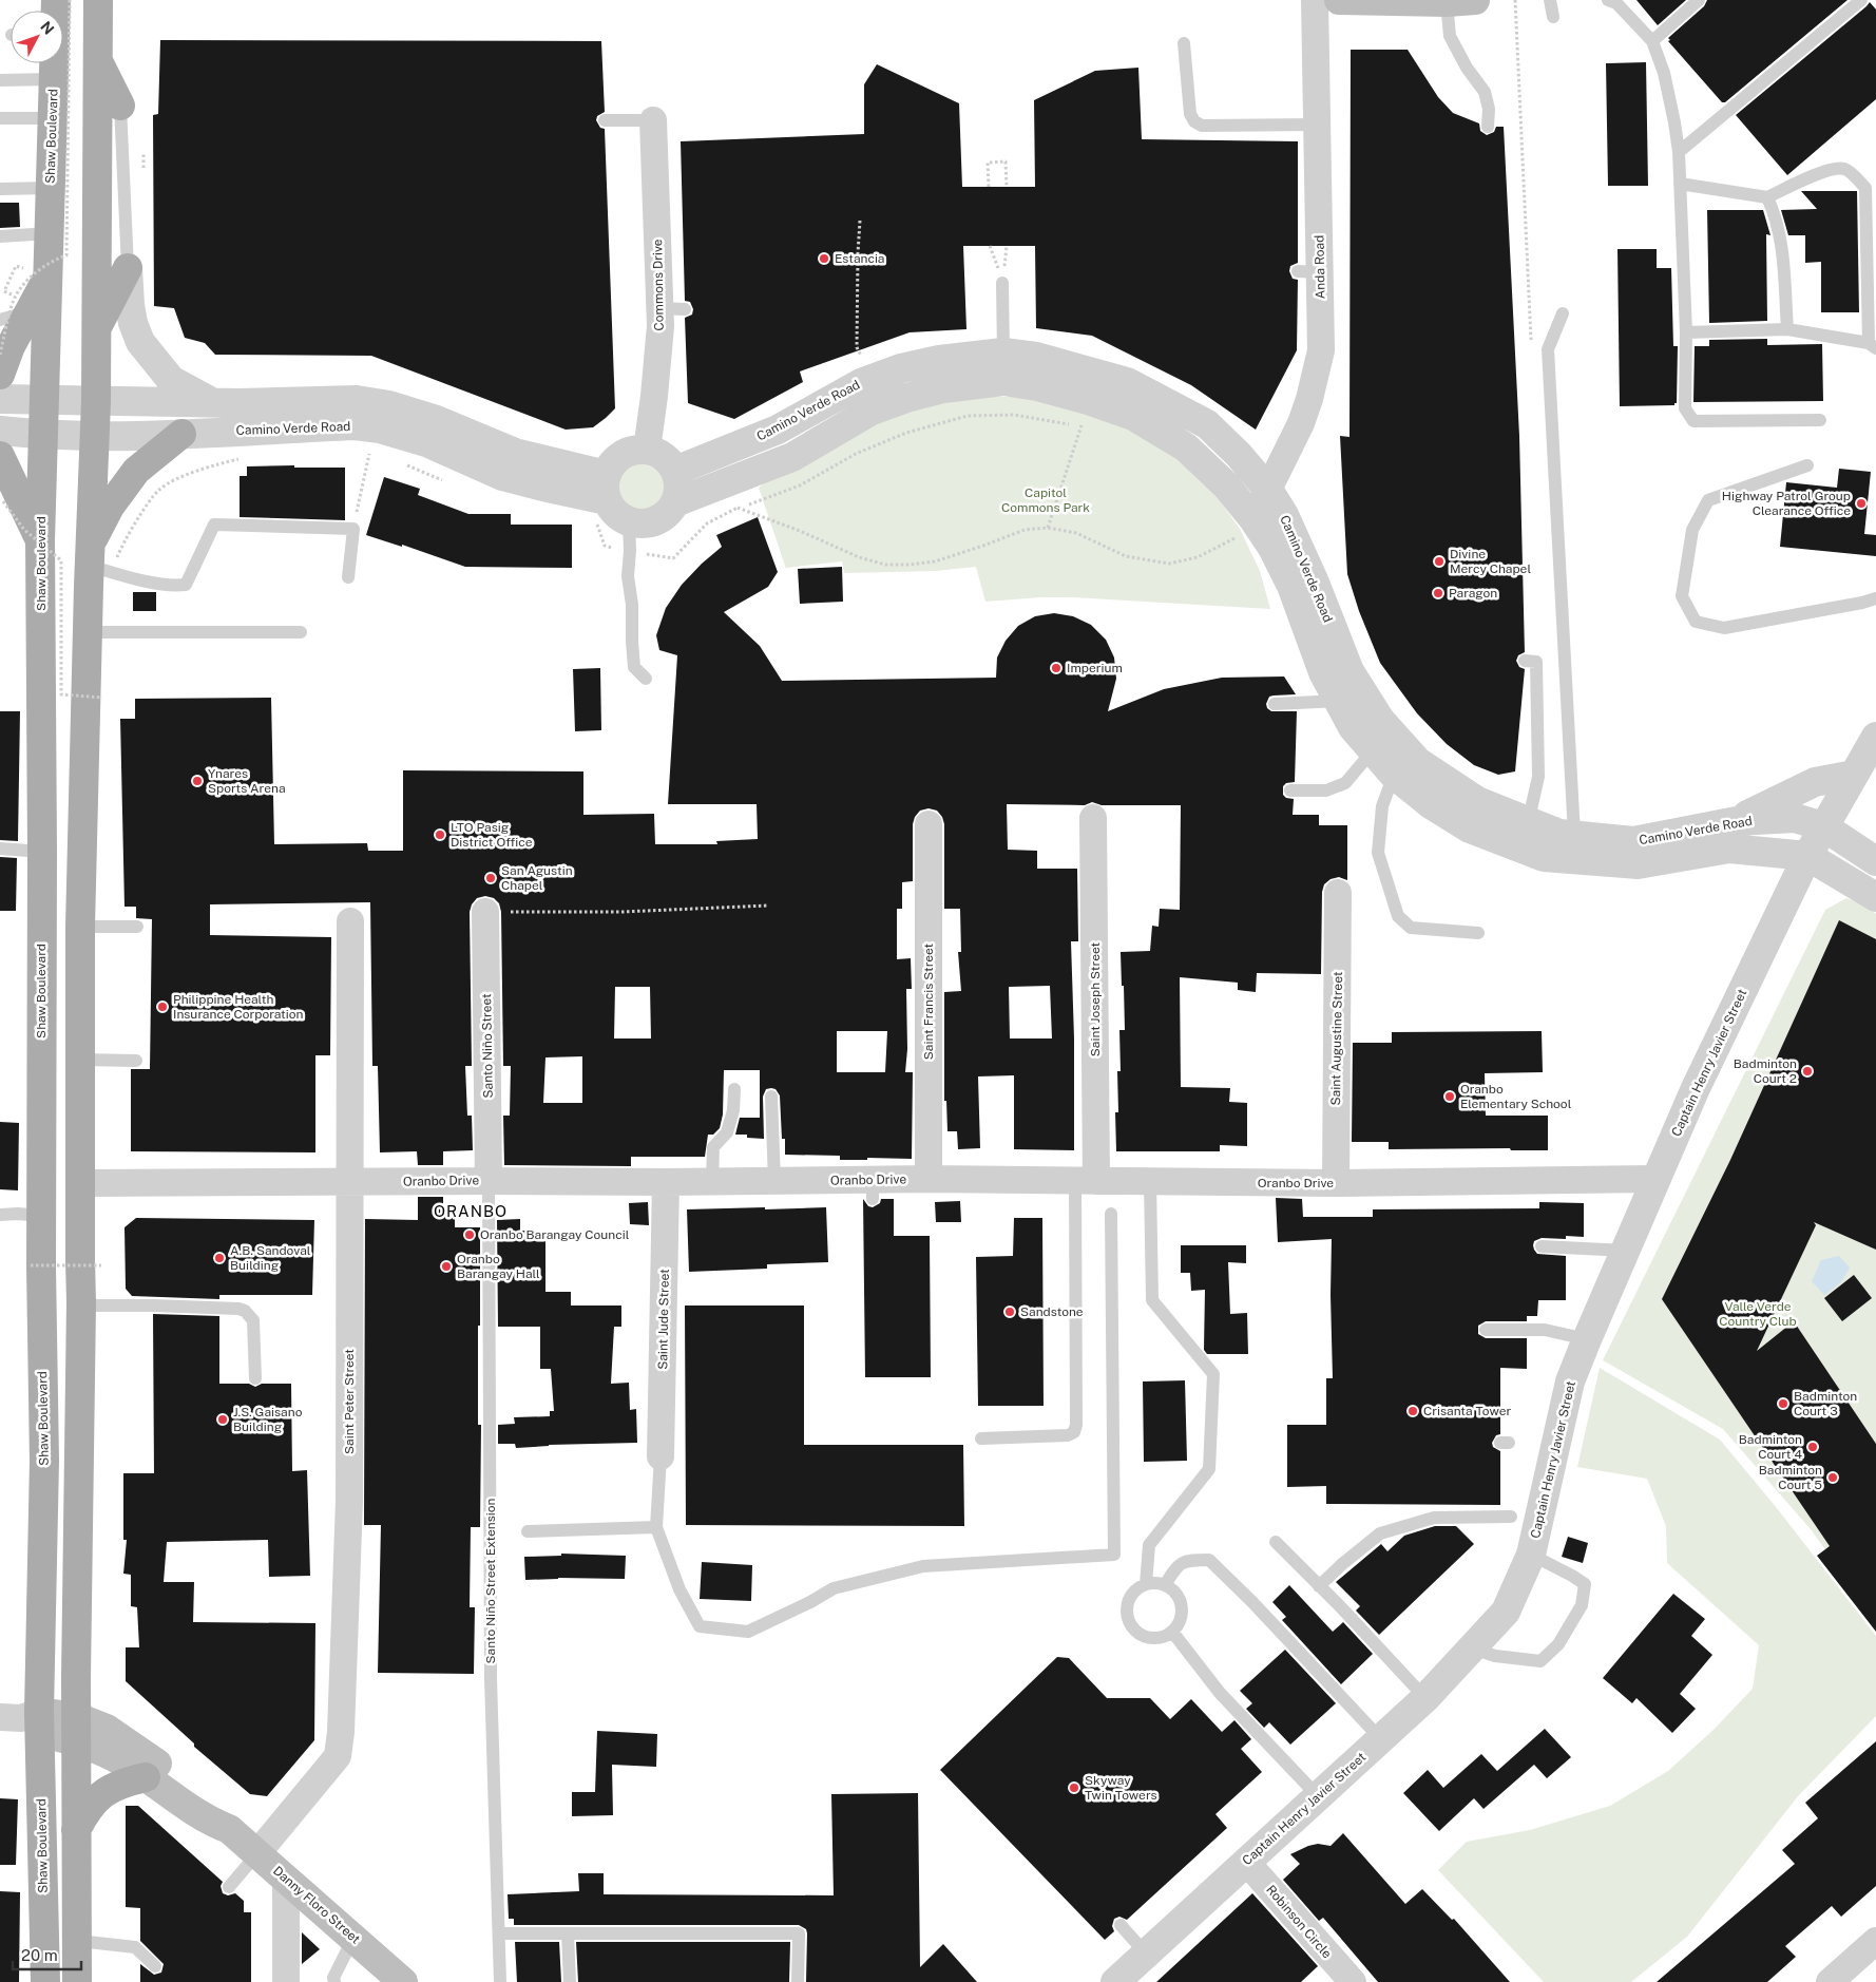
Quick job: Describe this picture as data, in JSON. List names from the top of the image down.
{
  "streets": {
    "main road": ["Shaw Boulevard", "Danny Floro Street"],
    "street": [
      "Anda Road",
      "Commons Drive",
      "Camino Verde Road",
      "Saint Joseph Street",
      "Saint Francis Street",
      "Saint Augustine Street",
      "Santo Niño Street",
      "Captain Henry Javier Street",
      "Oranbo Drive",
      "Saint Jude Street",
      "Saint Peter Street",
      "Robinson Circle"
    ],
    "lane": ["Santo Niño Street Extension"]
  },
  "crossings": [
    ["Shaw Boulevard", "Camino Verde Road"],
    ["Shaw Boulevard", "Danny Floro Street"],
    ["Anda Road", "Camino Verde Road"],
    ["Commons Drive", "Camino Verde Road"],
    ["Camino Verde Road", "Captain Henry Javier Street"],
    ["Saint Joseph Street", "Oranbo Drive"],
    ["Saint Francis Street", "Oranbo Drive"],
    ["Saint Augustine Street", "Oranbo Drive"],
    ["Santo Niño Street", "Oranbo Drive"],
    ["Santo Niño Street", "Santo Niño Street Extension"],
    ["Captain Henry Javier Street", "Oranbo Drive"],
    ["Captain Henry Javier Street", "Robinson Circle"],
    ["Oranbo Drive", "Saint Jude Street"],
    ["Oranbo Drive", "Saint Peter Street"],
    ["Oranbo Drive", "Santo Niño Street Extension"],
    ["Saint Peter Street", "Danny Floro Street"]
  ],
  "districts": ["ORANBO"],
  "parks": ["Capitol Commons Park", "Valle Verde Country Club"],
  "places": [
    "Estancia",
    "Highway Patrol Group Clearance Office",
    "Divine Mercy Chapel",
    "Paragon",
    "Imperium",
    "Ynares Sports Arena",
    "LTO Pasig District Office",
    "San Agustin Chapel",
    "Philippine Health Insurance Corporation",
    "Badminton Court 2",
    "Oranbo Elementary School",
    "Oranbo Barangay Council",
    "A.B. Sandoval Building",
    "Oranbo Barangay Hall",
    "Sandstone",
    "Badminton Court 3",
    "Crisanta Tower",
    "J.S. Gaisano Building",
    "Badminton Court 4",
    "Badminton Court 5",
    "Skyway Twin Towers"
  ],
  "scale_bar": "20 m",
  "north": "top right"
}
